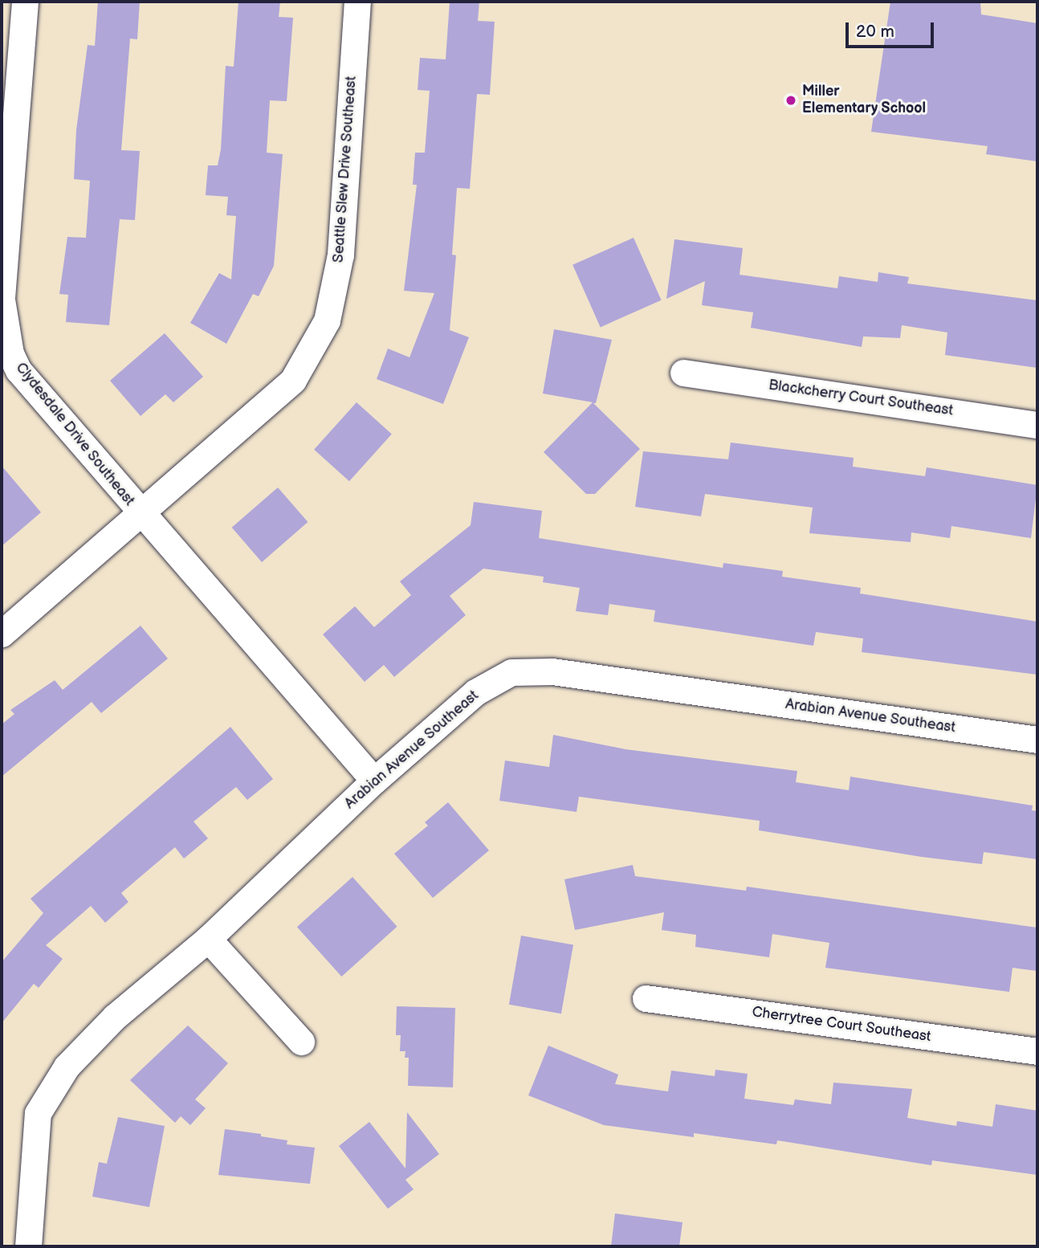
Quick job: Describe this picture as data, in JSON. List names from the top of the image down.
{
  "streets": {
    "street": [
      "Seattle Slew Drive Southeast",
      "Blackcherry Court Southeast",
      "Clydesdale Drive Southeast",
      "Arabian Avenue Southeast",
      "Cherrytree Court Southeast"
    ]
  },
  "crossings": [
    ["Seattle Slew Drive Southeast", "Clydesdale Drive Southeast"],
    ["Clydesdale Drive Southeast", "Arabian Avenue Southeast"]
  ],
  "places": ["Miller Elementary School"],
  "scale_bar": "20 m"
}
